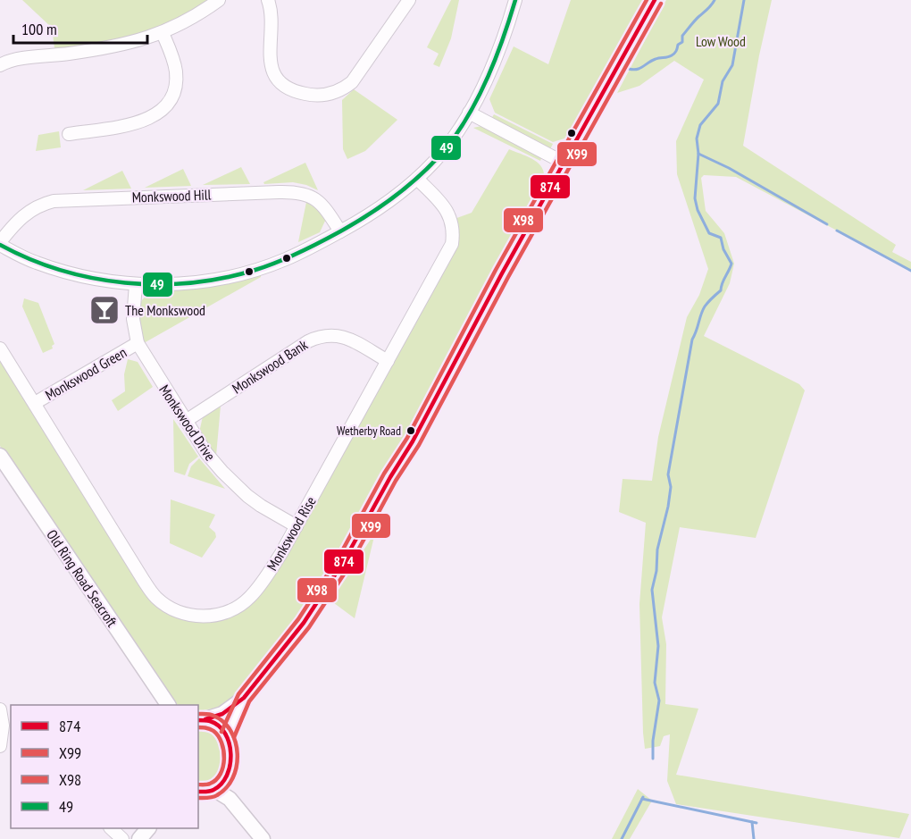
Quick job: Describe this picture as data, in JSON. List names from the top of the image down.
{
  "streets": {
    "main road": ["Old Ring Road Seacroft"],
    "street": [
      "Monkswood Hill",
      "Monkswood Bank",
      "Monkswood Green",
      "Monkswood Drive",
      "Monkswood Rise"
    ]
  },
  "crossings": [
    ["Monkswood Bank", "Monkswood Drive"],
    ["Monkswood Bank", "Monkswood Rise"],
    ["Monkswood Green", "Monkswood Drive"],
    ["Monkswood Green", "Monkswood Rise"],
    ["Monkswood Drive", "Monkswood Rise"]
  ],
  "parks": ["Low Wood"],
  "places": {
    "bar": ["The Monkswood"],
    "other": ["Wetherby Road"]
  },
  "lines": [
    "transit line 874",
    "transit line X98",
    "transit line 49",
    "transit line X99"
  ],
  "legend": [
    "874",
    "X99",
    "X98",
    "49"
  ],
  "scale_bar": "100 m"
}
